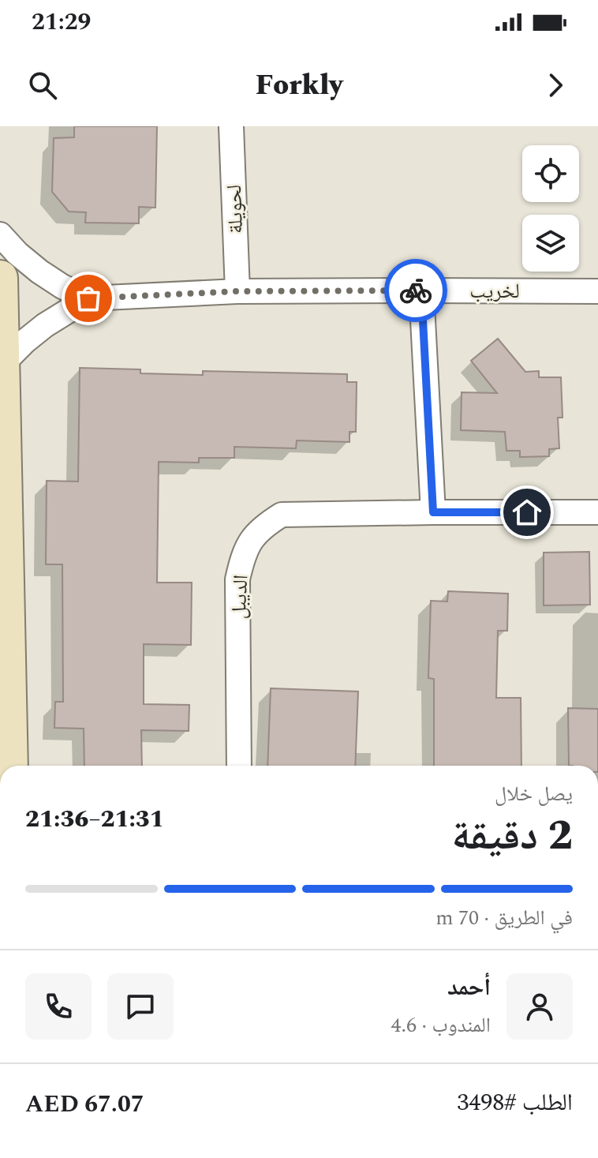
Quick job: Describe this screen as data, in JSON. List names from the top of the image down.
{
  "streets": {
    "street": ["لحويلة", "لخريب", "الديبل"]
  },
  "crossings": [
    ["لحويلة", "لخريب"]
  ],
  "page": {
    "status": "21:29",
    "header": "Forkly",
    "heading": ["2 دقيقة", "يصل خلال", "21:31–21:36"],
    "panel": [
      "أحمد",
      "المندوب · 4.6",
      "الطلب #3498",
      "AED 67.07"
    ],
    "bar": "في الطريق · 70 m"
  }
}
